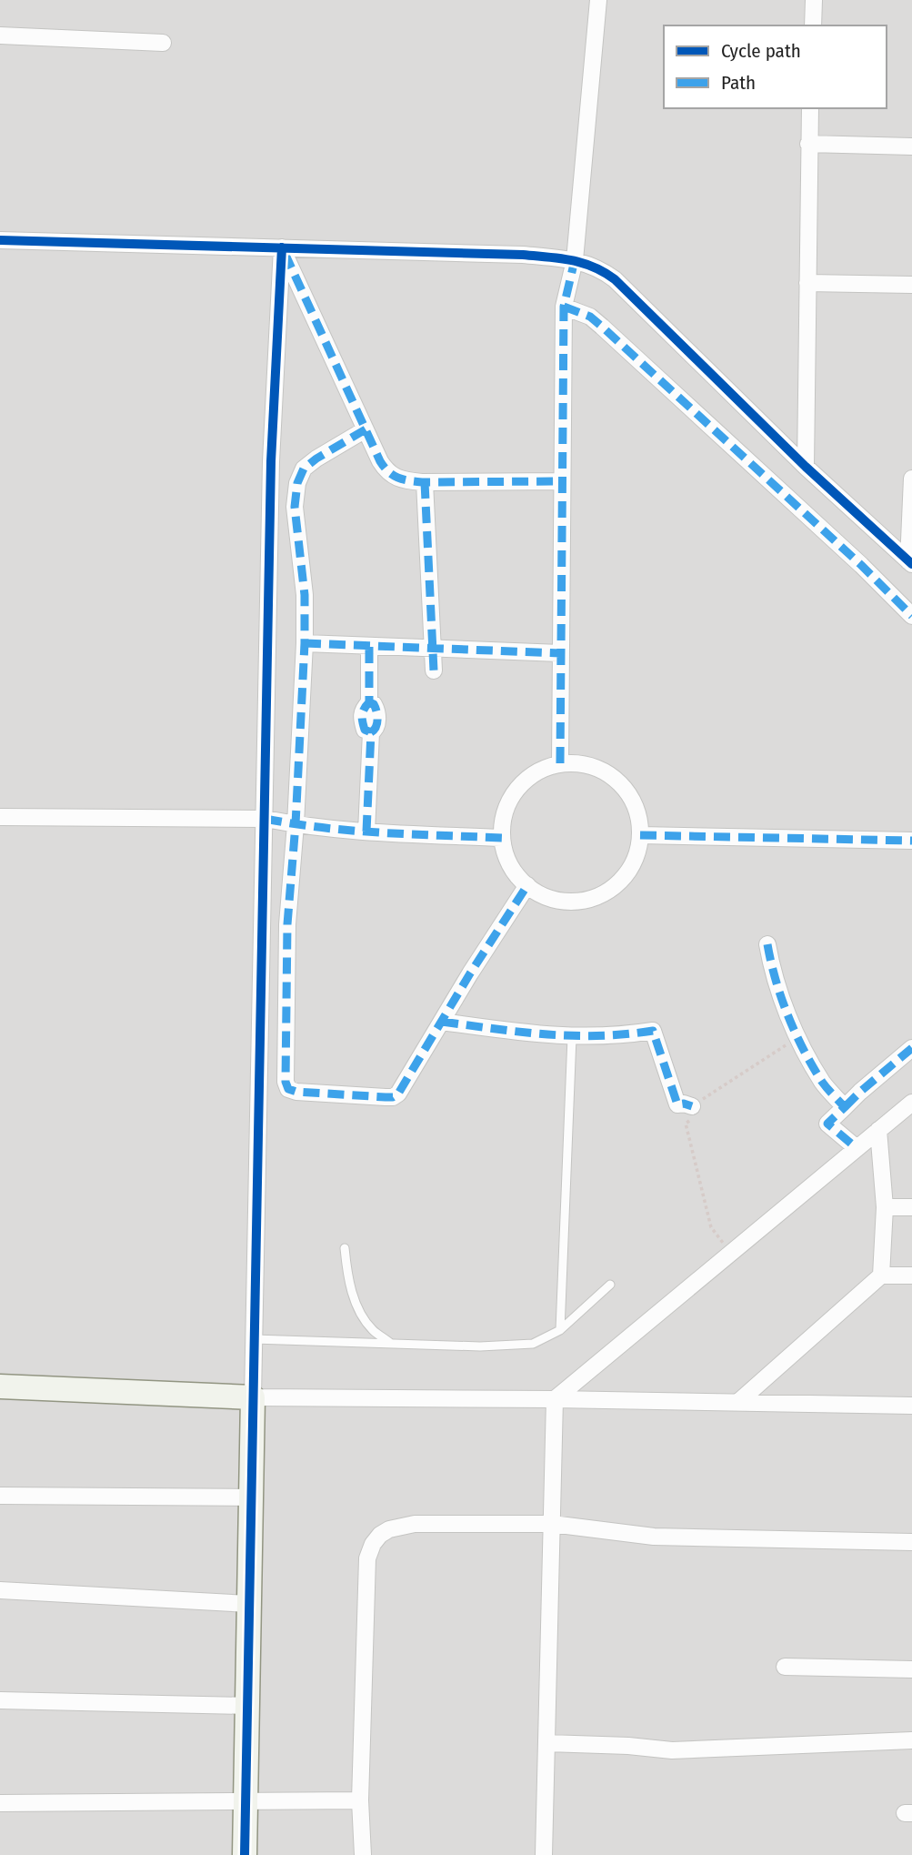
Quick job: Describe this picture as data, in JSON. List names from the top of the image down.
{
  "legend": ["Cycle path", "Path"]
}
